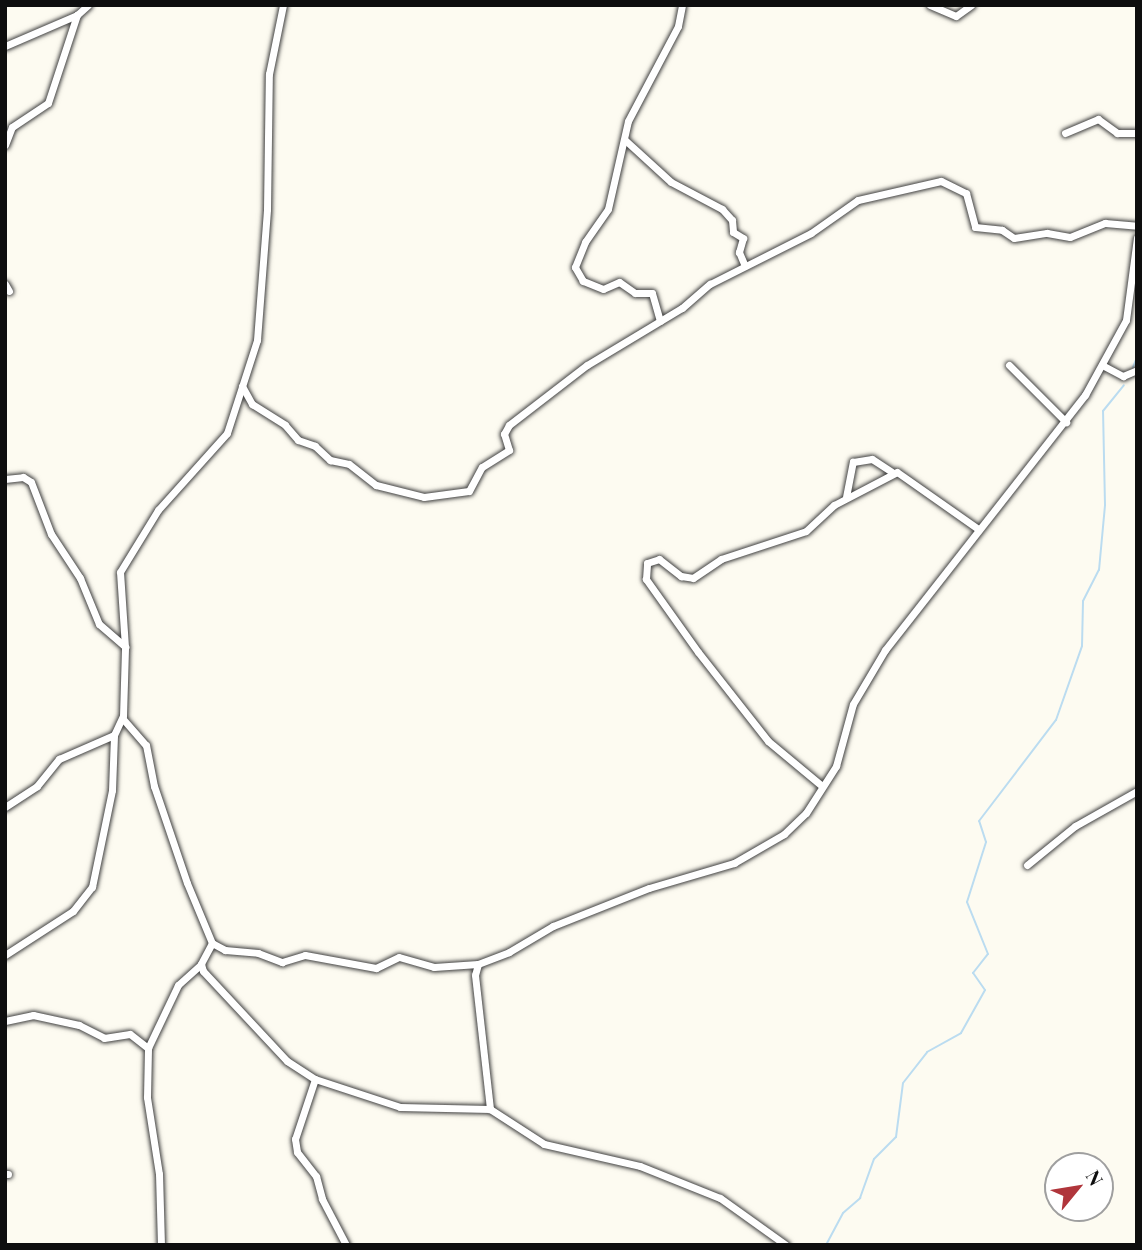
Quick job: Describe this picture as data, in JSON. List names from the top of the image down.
{
  "north": "top right"
}
